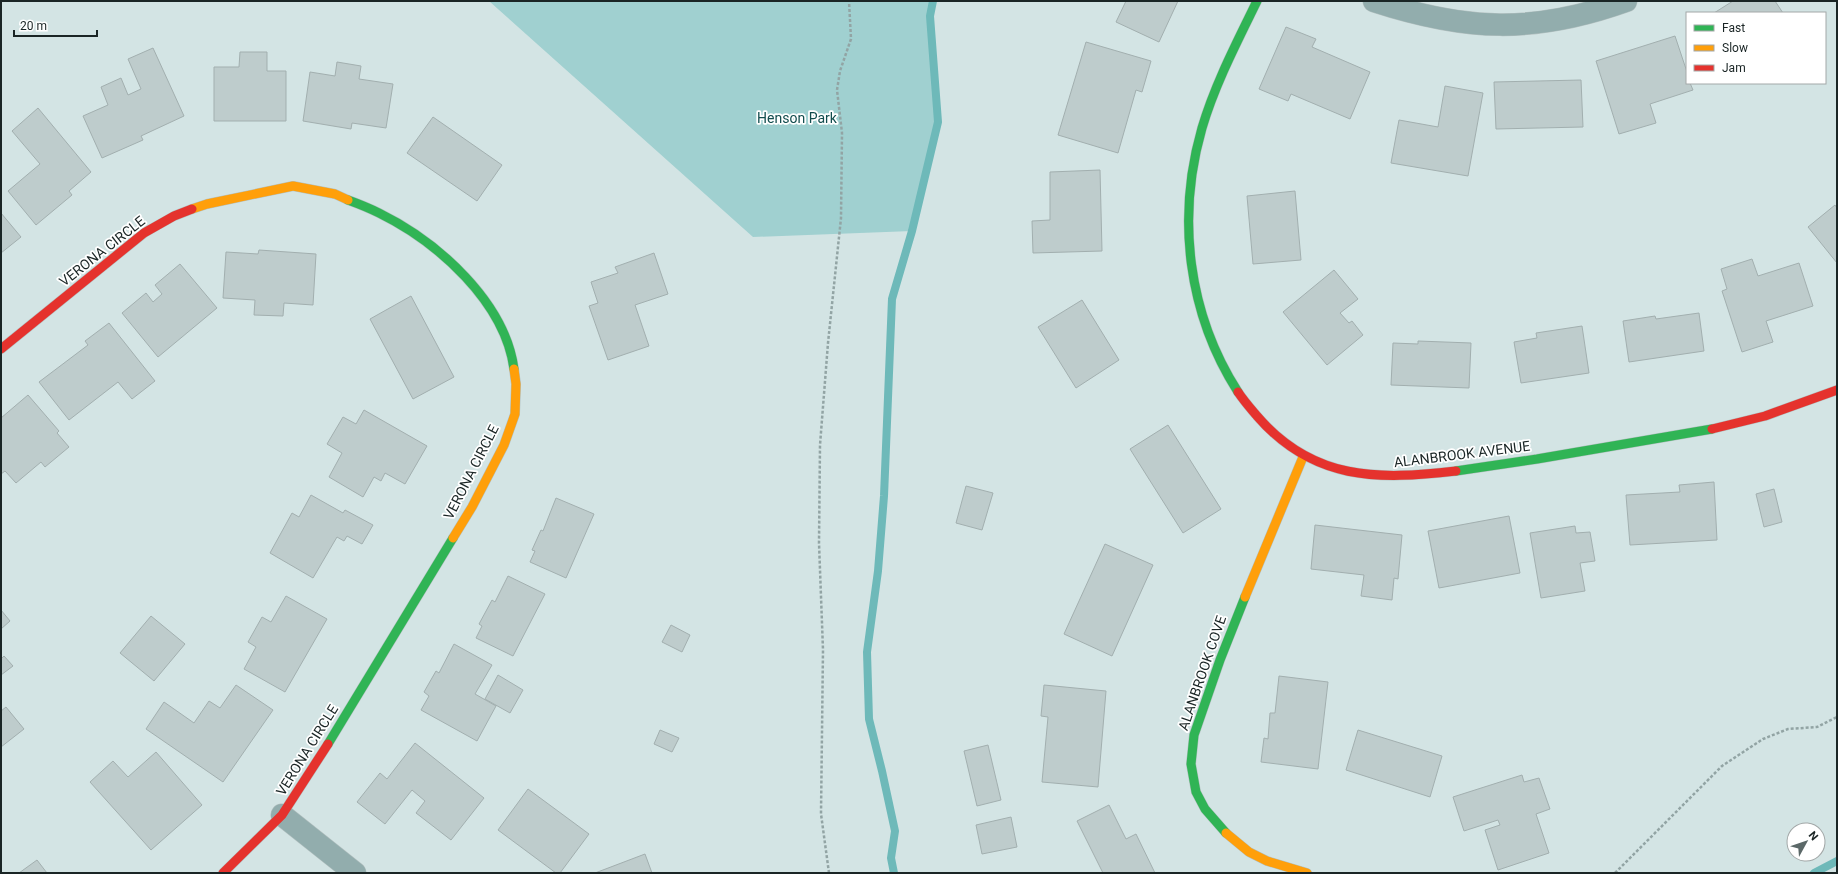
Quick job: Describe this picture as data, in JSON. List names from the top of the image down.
{
  "streets": {
    "street": ["VERONA CIRCLE", "ALANBROOK AVENUE", "ALANBROOK COVE"]
  },
  "crossings": [
    ["ALANBROOK AVENUE", "ALANBROOK COVE"]
  ],
  "parks": ["Henson Park"],
  "legend": ["Fast", "Slow", "Jam"],
  "scale_bar": "20 m",
  "north": "top right"
}
